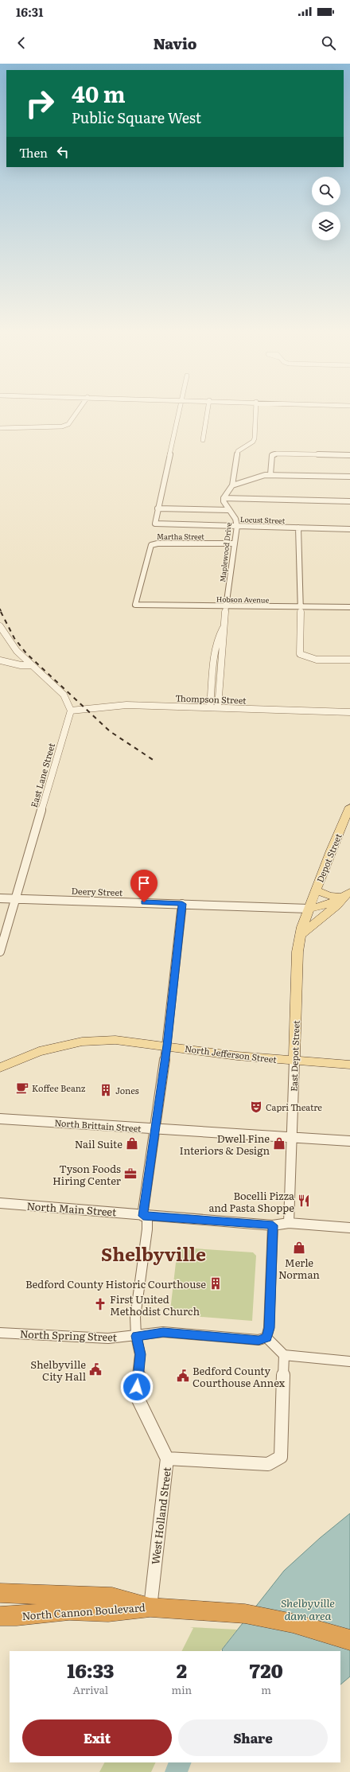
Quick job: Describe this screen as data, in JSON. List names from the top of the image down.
{
  "streets": {
    "highway": ["North Cannon Boulevard"],
    "main road": ["Depot Street", "North Jefferson Street", "East Depot Street"],
    "street": [
      "Locust Street",
      "Martha Street",
      "Maplewood Drive",
      "Hobson Avenue",
      "Thompson Street",
      "East Lane Street",
      "Deery Street",
      "North Brittain Street",
      "North Main Street",
      "North Spring Street",
      "West Holland Street"
    ]
  },
  "crossings": [
    ["Locust Street", "Maplewood Drive"],
    ["Martha Street", "Maplewood Drive"],
    ["Martha Street", "Hobson Avenue"],
    ["Maplewood Drive", "Hobson Avenue"],
    ["Thompson Street", "East Lane Street"],
    ["East Lane Street", "Deery Street"],
    ["Depot Street", "Deery Street"],
    ["Depot Street", "East Depot Street"],
    ["Deery Street", "East Depot Street"],
    ["Deery Street", "West Holland Street"],
    ["North Jefferson Street", "East Depot Street"],
    ["North Jefferson Street", "West Holland Street"],
    ["East Depot Street", "North Brittain Street"],
    ["East Depot Street", "North Main Street"],
    ["North Brittain Street", "West Holland Street"],
    ["North Main Street", "West Holland Street"],
    ["North Spring Street", "West Holland Street"],
    ["West Holland Street", "North Cannon Boulevard"]
  ],
  "districts": ["Shelbyville"],
  "water": ["Shelbyville dam area"],
  "places": {
    "cafe": ["Koffee Beanz"],
    "building": ["Jones", "Bedford County Historic Courthouse"],
    "theatre": ["Capri Theatre"],
    "shop": ["Nail Suite", "Dwell Fine Interiors & Design", "Merle Norman"],
    "office": ["Tyson Foods Hiring Center"],
    "restaurant": ["Bocelli Pizza and Pasta Shoppe"],
    "church": ["First United Methodist Church"],
    "public building": ["Shelbyville City Hall", "Bedford County Courthouse Annex"]
  },
  "page": {
    "status": "16:31",
    "header": "Navio",
    "turn": ["40 m", "Public Square West"],
    "then": "Then",
    "eta": [
      "16:33",
      "Arrival",
      "2",
      "min",
      "720",
      "m"
    ],
    "buttons": ["Exit", "Share"]
  }
}
